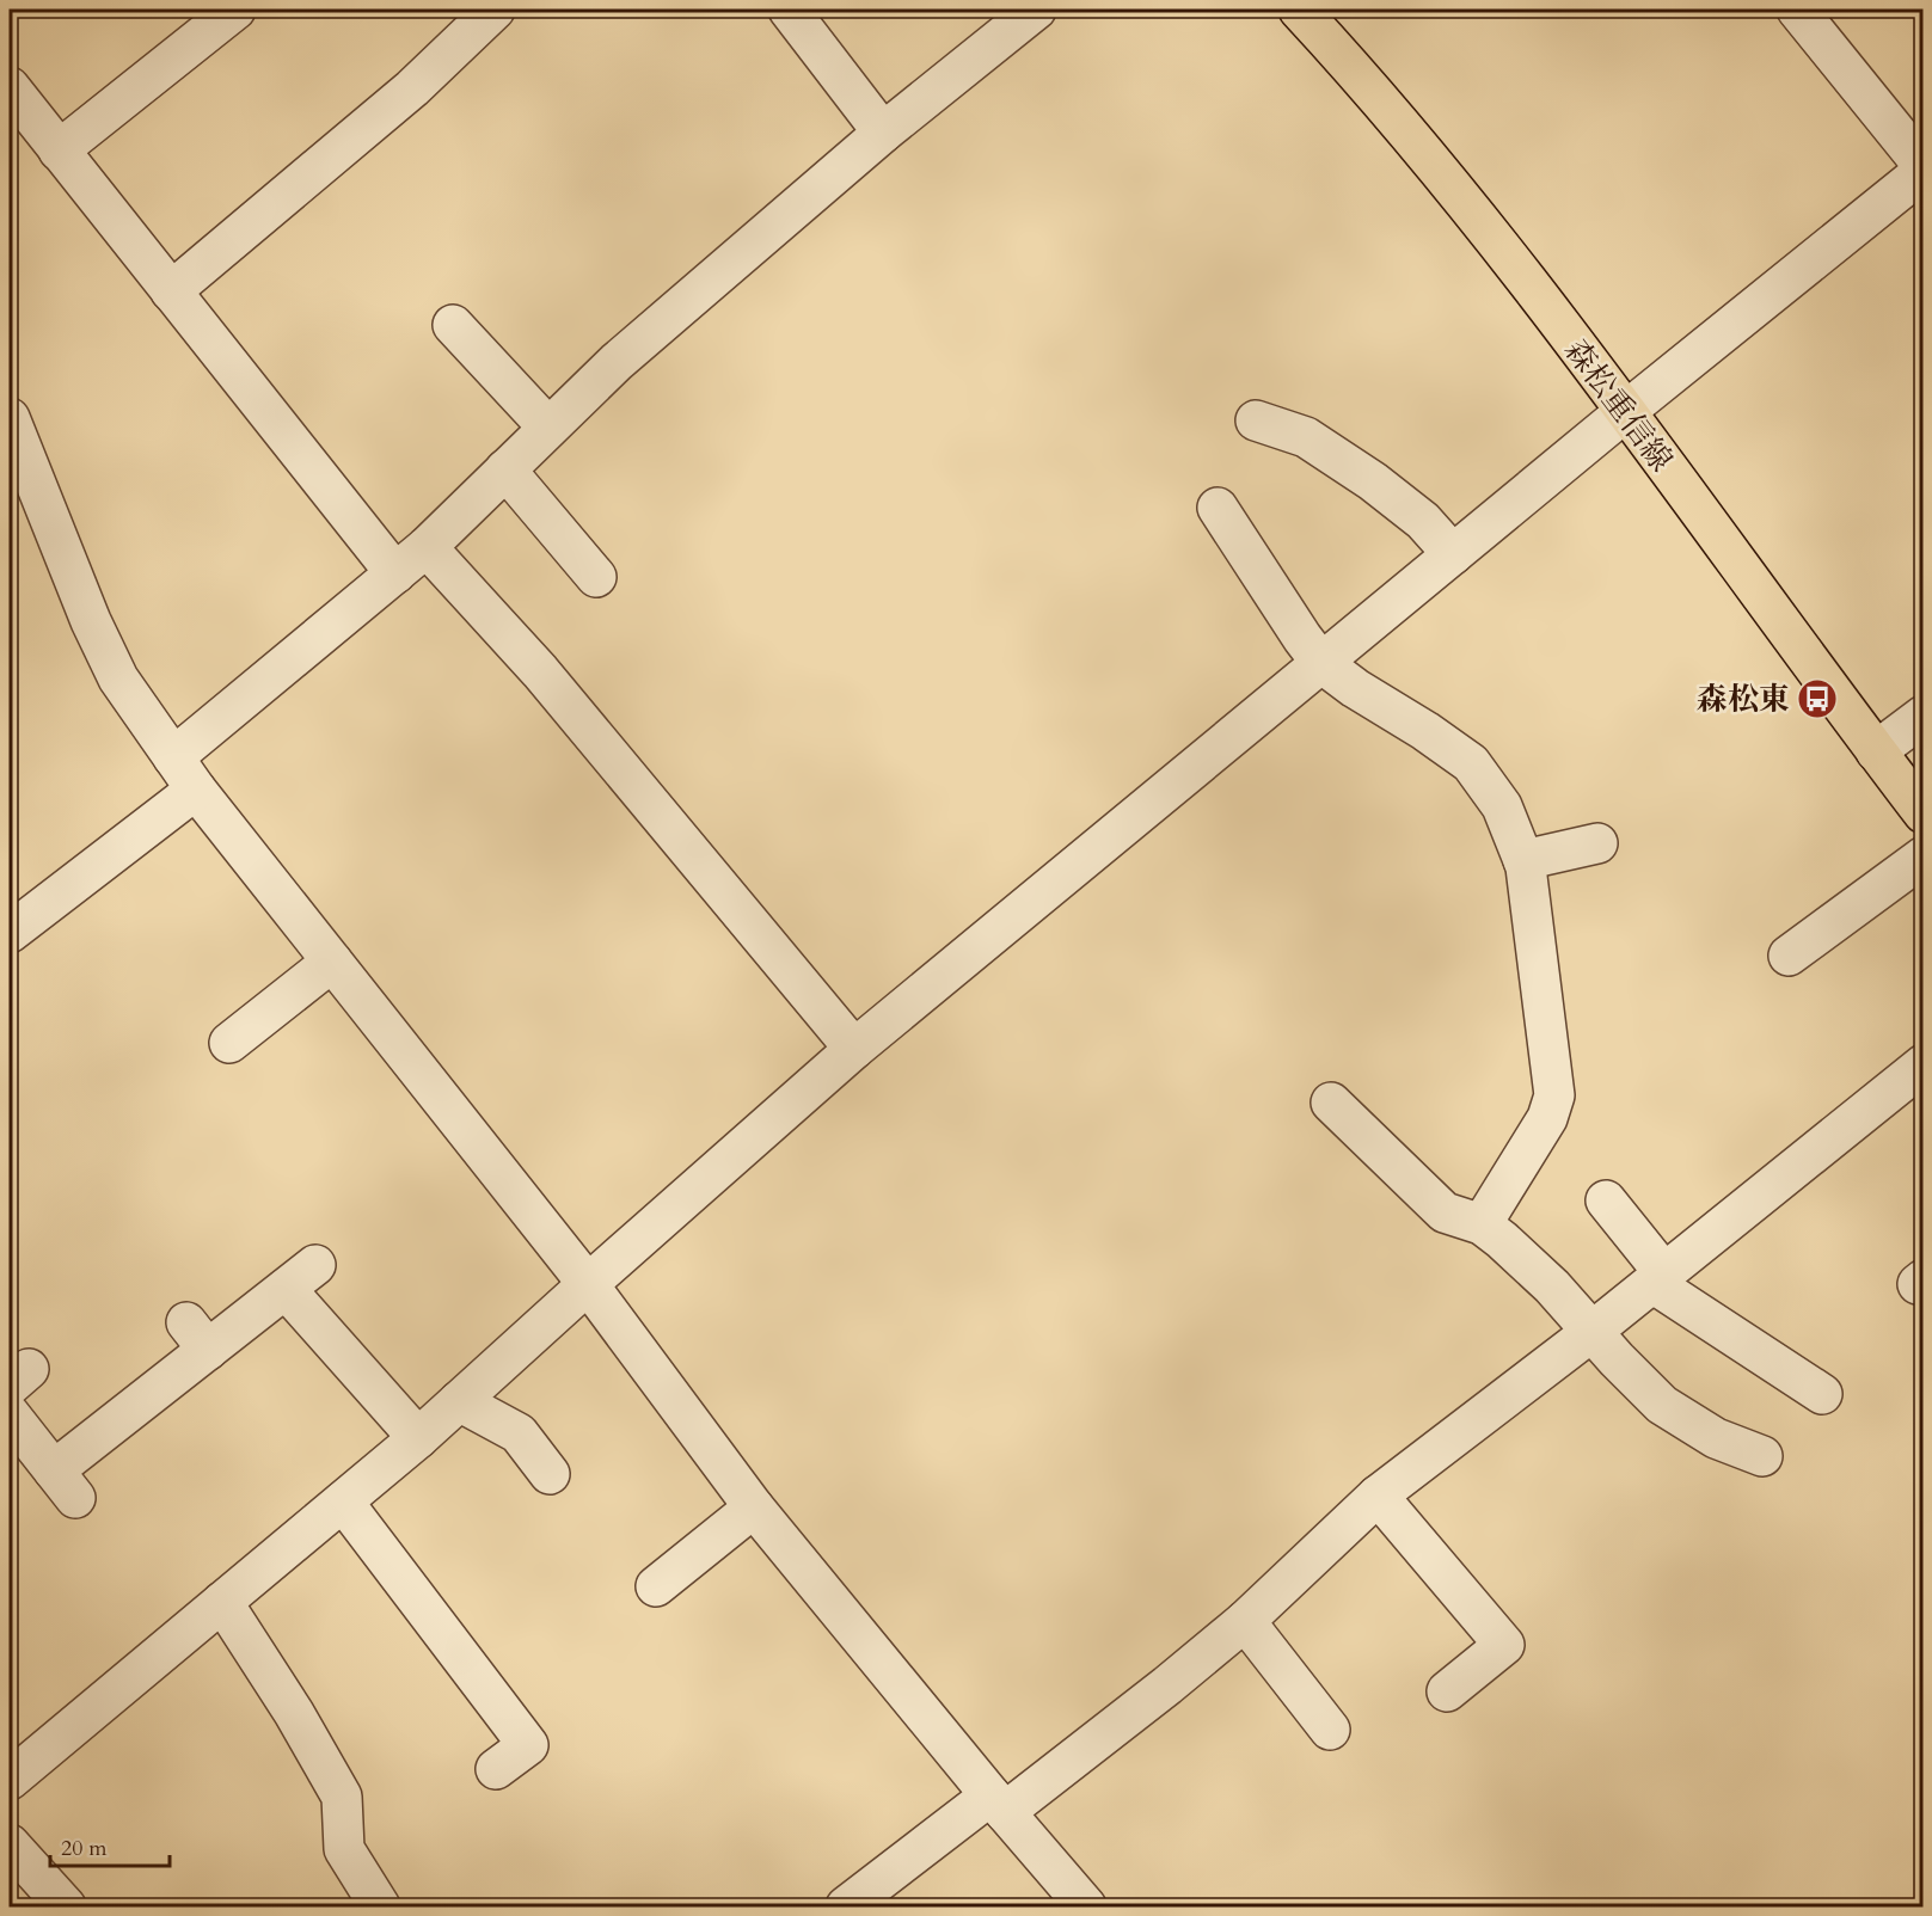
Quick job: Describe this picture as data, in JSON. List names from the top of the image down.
{
  "streets": {
    "main road": ["森松重信線"]
  },
  "places": {
    "bus stop": ["森松東"]
  },
  "scale_bar": "20 m"
}
